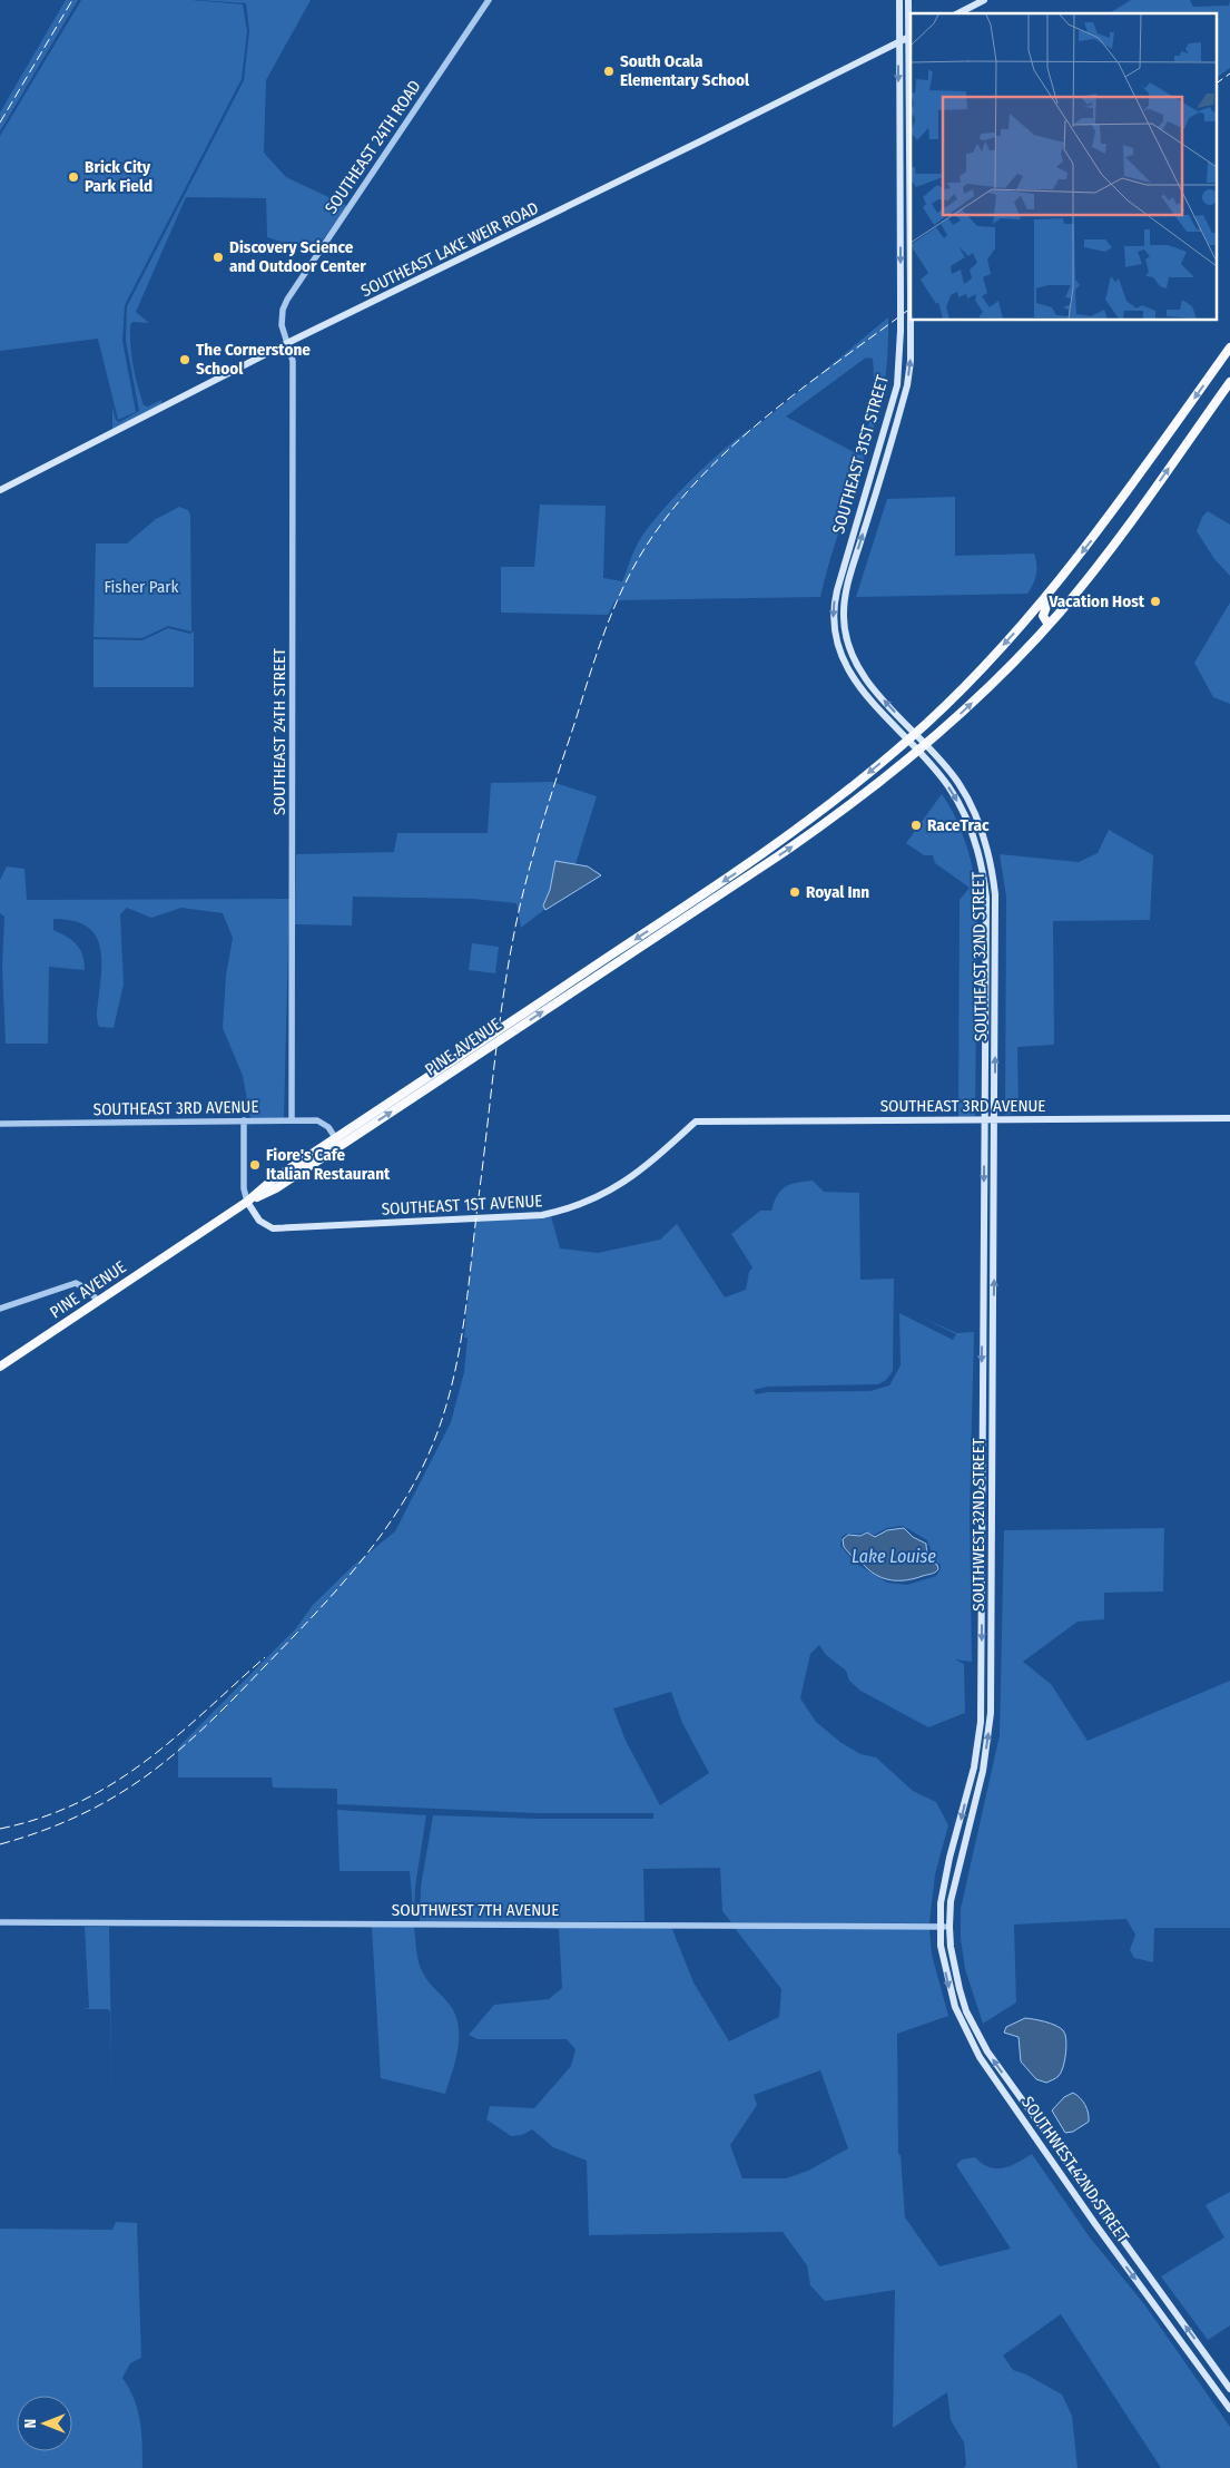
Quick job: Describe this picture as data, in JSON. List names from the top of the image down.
{
  "streets": {
    "highway": ["PINE AVENUE"],
    "main road": [
      "SOUTHEAST LAKE WEIR ROAD",
      "SOUTHEAST 31ST STREET",
      "SOUTHEAST 32ND STREET",
      "SOUTHEAST 3RD AVENUE",
      "SOUTHEAST 1ST AVENUE",
      "SOUTHWEST 32ND STREET",
      "SOUTHWEST 42ND STREET"
    ],
    "street": ["SOUTHEAST 24TH ROAD", "SOUTHEAST 24TH STREET", "SOUTHWEST 7TH AVENUE"]
  },
  "crossings": [
    ["SOUTHEAST 24TH ROAD", "SOUTHEAST LAKE WEIR ROAD"],
    ["SOUTHEAST 24TH ROAD", "SOUTHEAST 24TH STREET"],
    ["SOUTHEAST LAKE WEIR ROAD", "SOUTHEAST 31ST STREET"],
    ["SOUTHEAST LAKE WEIR ROAD", "SOUTHEAST 24TH STREET"],
    ["SOUTHEAST 31ST STREET", "SOUTHEAST 32ND STREET"],
    ["SOUTHEAST 24TH STREET", "SOUTHEAST 3RD AVENUE"],
    ["SOUTHEAST 32ND STREET", "SOUTHEAST 3RD AVENUE"],
    ["SOUTHEAST 32ND STREET", "SOUTHWEST 32ND STREET"],
    ["PINE AVENUE", "SOUTHEAST 3RD AVENUE"],
    ["PINE AVENUE", "SOUTHEAST 1ST AVENUE"],
    ["SOUTHEAST 3RD AVENUE", "SOUTHEAST 1ST AVENUE"],
    ["SOUTHEAST 3RD AVENUE", "SOUTHWEST 32ND STREET"],
    ["SOUTHWEST 32ND STREET", "SOUTHWEST 7TH AVENUE"],
    ["SOUTHWEST 32ND STREET", "SOUTHWEST 42ND STREET"],
    ["SOUTHWEST 7TH AVENUE", "SOUTHWEST 42ND STREET"]
  ],
  "water": ["Lake Louise"],
  "parks": ["Fisher Park"],
  "places": [
    "South Ocala Elementary School",
    "Brick City Park Field",
    "Discovery Science and Outdoor Center",
    "The Cornerstone School",
    "Vacation Host",
    "RaceTrac",
    "Royal Inn",
    "Fiore's Cafe Italian Restaurant"
  ],
  "north": "left"
}
